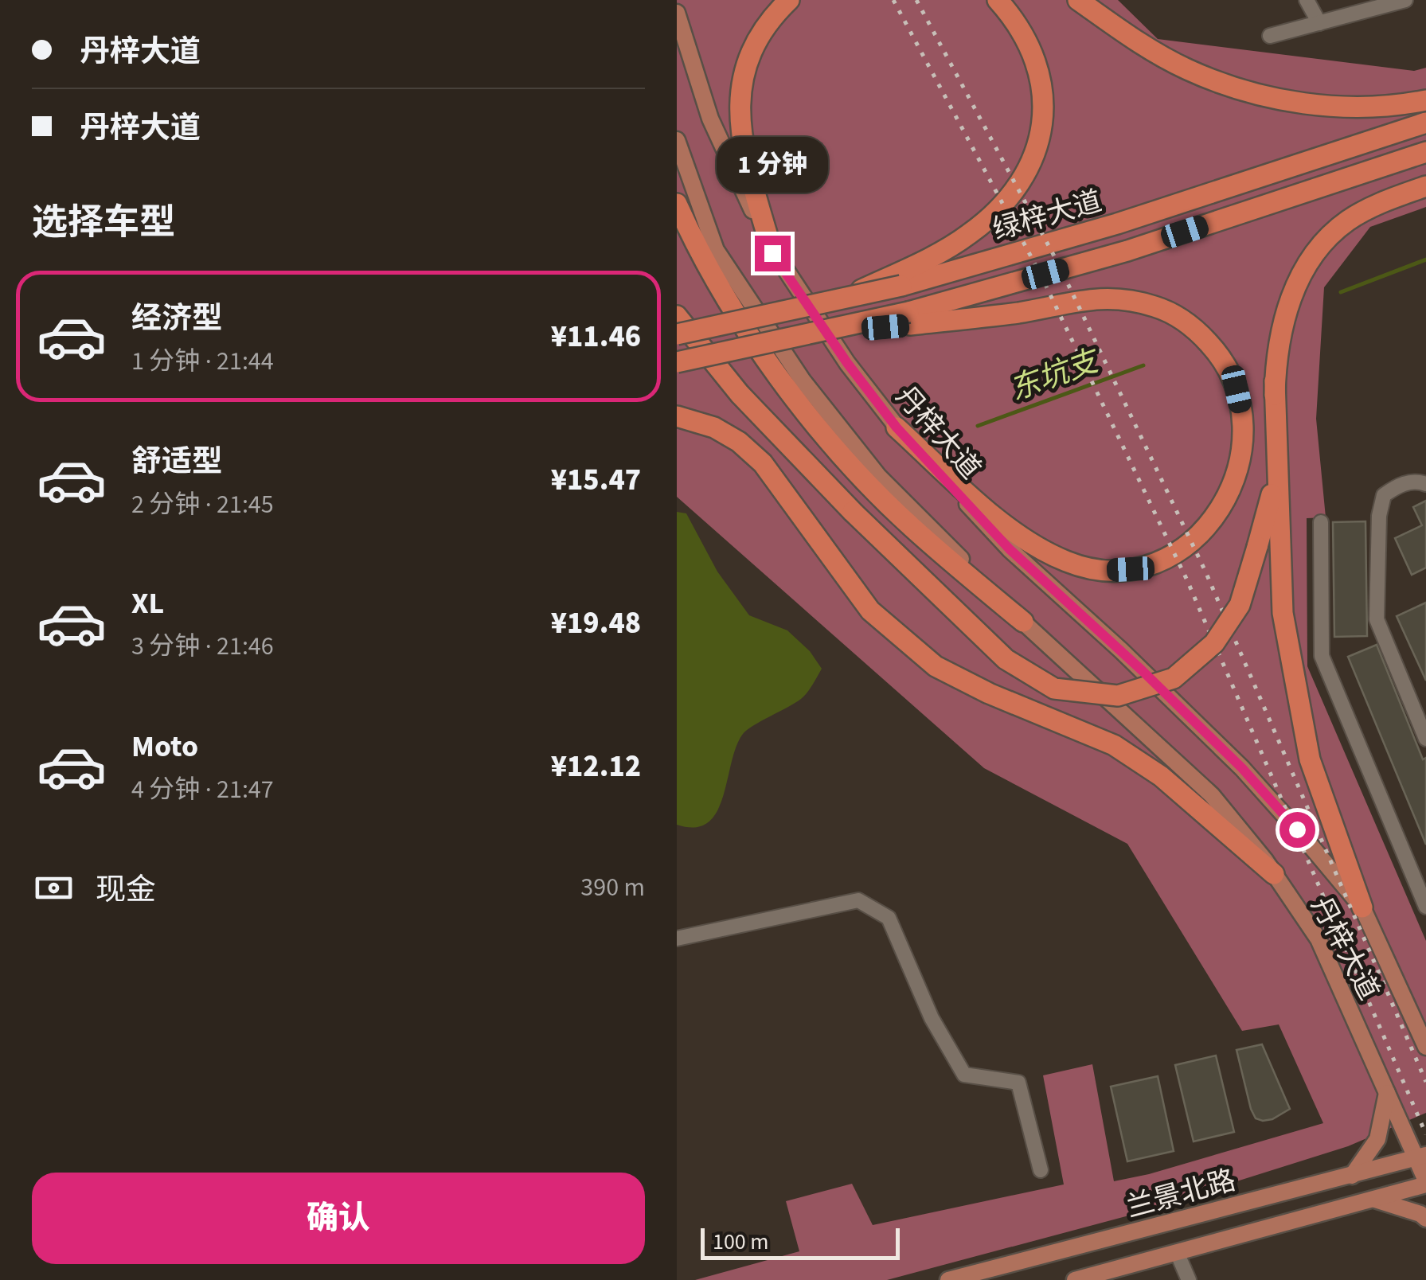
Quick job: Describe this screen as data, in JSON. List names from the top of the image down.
{
  "streets": {
    "highway": ["绿梓大道"],
    "main road": ["丹梓大道", "兰景北路"]
  },
  "crossings": [
    ["丹梓大道", "兰景北路"]
  ],
  "water": ["东坑支"],
  "scale_bar": "100 m",
  "page": {
    "banner": ["丹梓大道", "丹梓大道"],
    "bubble": "1 分钟",
    "heading": "选择车型",
    "list": [
      {
        "name": "经济型",
        "note": "1 分钟 · 21:44",
        "value": "¥11.46"
      },
      {
        "name": "舒适型",
        "note": "2 分钟 · 21:45",
        "value": "¥15.47"
      },
      {
        "name": "XL",
        "note": "3 分钟 · 21:46",
        "value": "¥19.48"
      },
      {
        "name": "Moto",
        "note": "4 分钟 · 21:47",
        "value": "¥12.12"
      }
    ],
    "pay": ["现金", "390 m"],
    "buttons": "确认",
    "scale": "100 m"
  }
}
